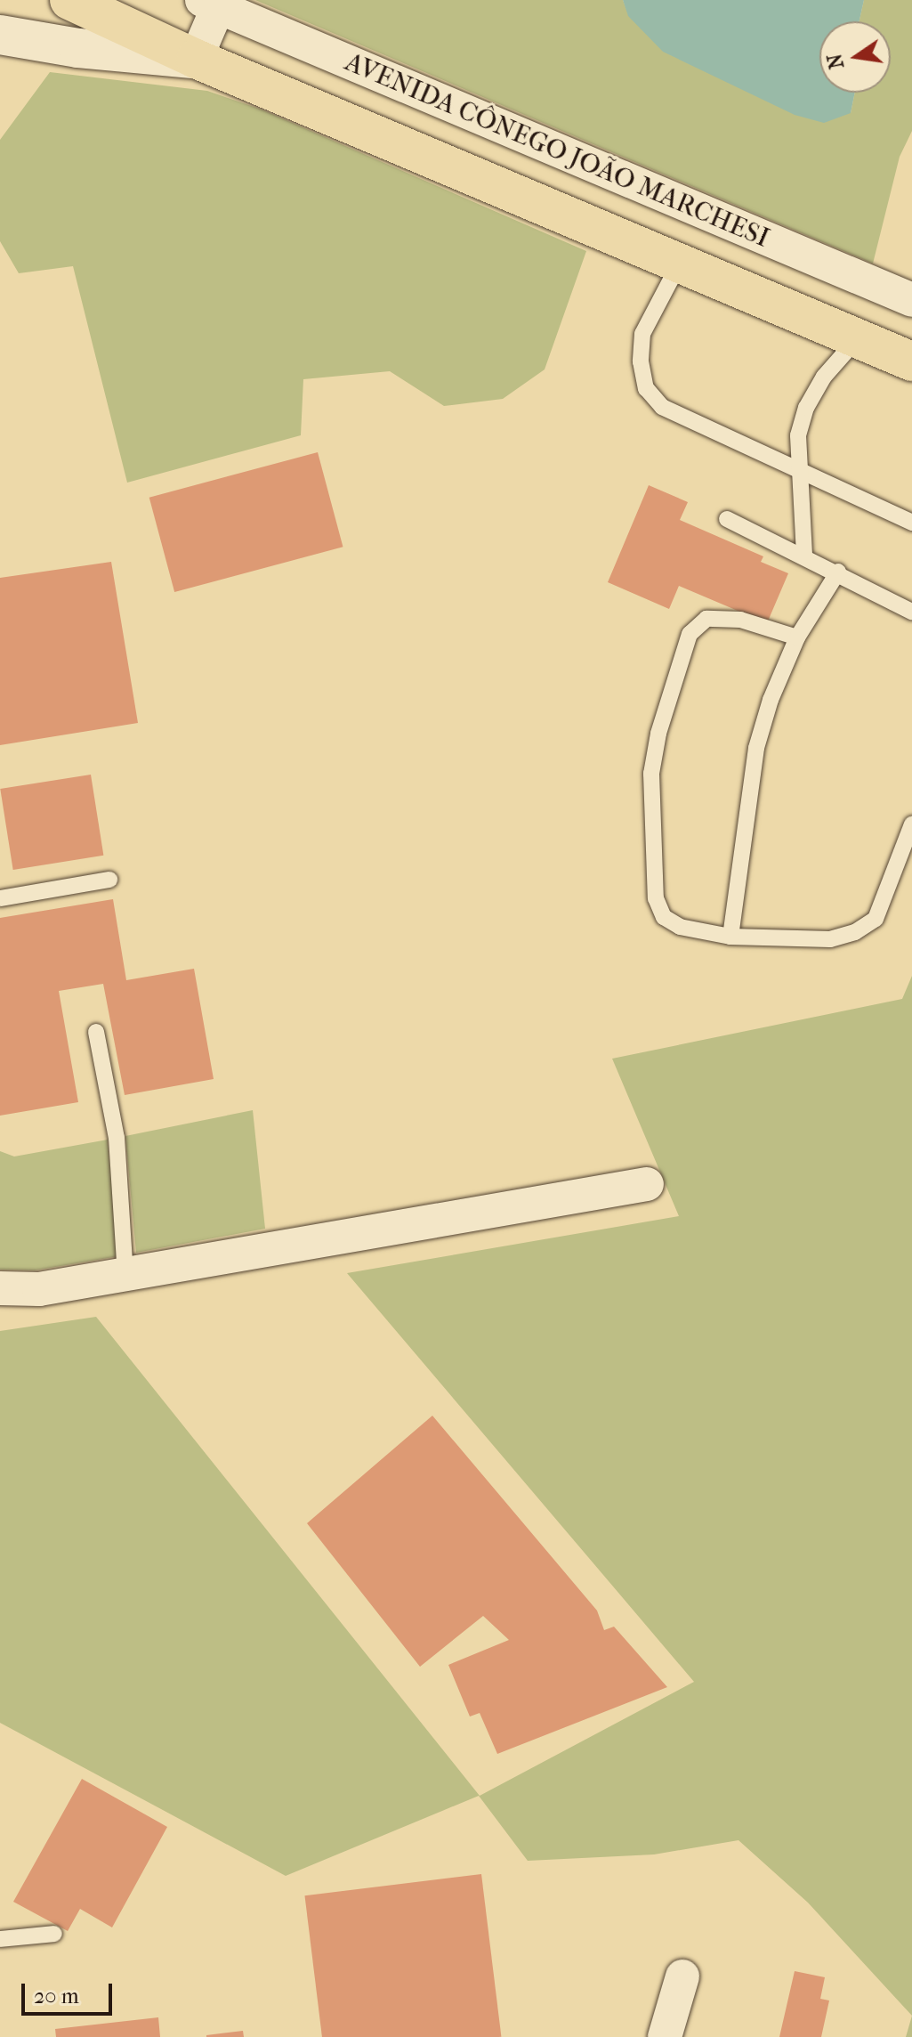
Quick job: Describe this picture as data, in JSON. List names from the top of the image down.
{
  "streets": {
    "street": ["AVENIDA CÔNEGO JOÃO MARCHESI"]
  },
  "scale_bar": "20 m",
  "north": "left"
}
